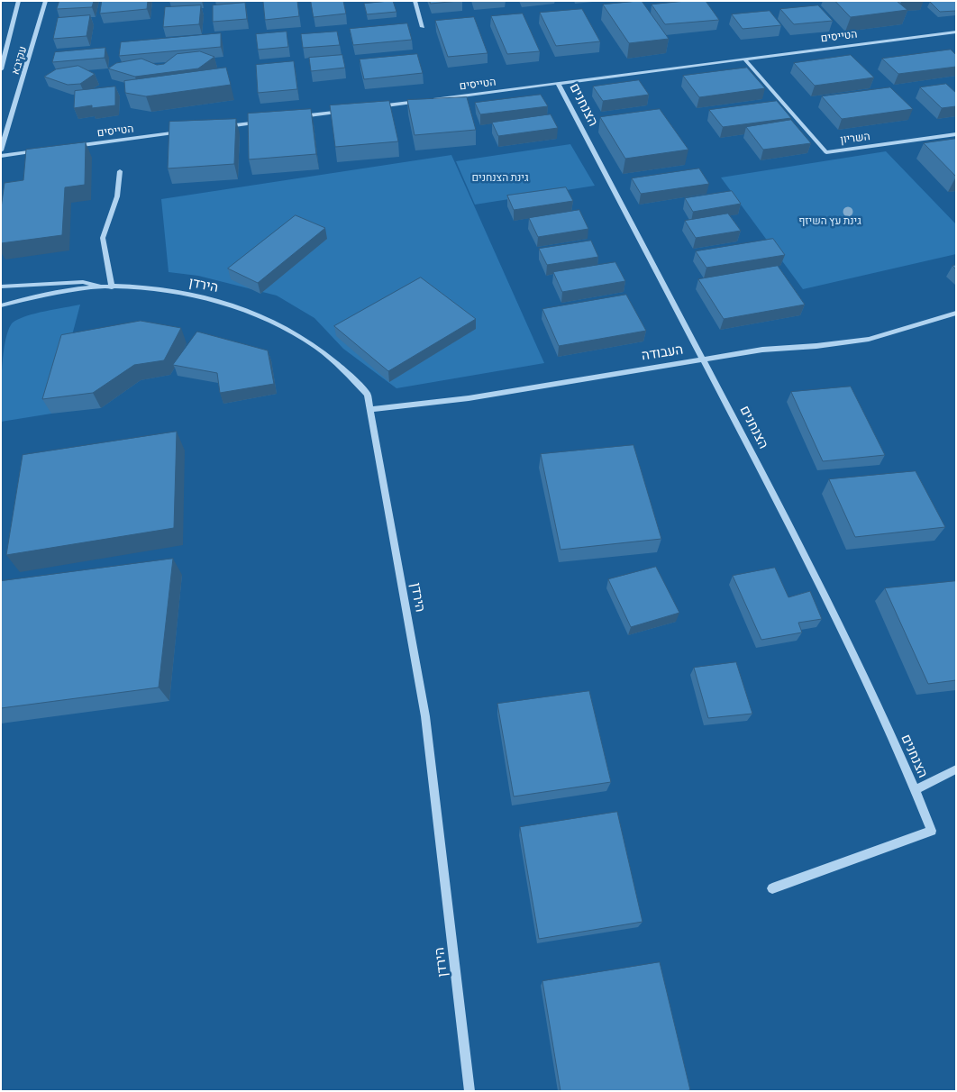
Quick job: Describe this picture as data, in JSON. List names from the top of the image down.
{
  "streets": {
    "street": [
      "הטייסים",
      "עקיבא",
      "הצנחנים",
      "השריון",
      "הירדן",
      "העבודה"
    ]
  },
  "crossings": [
    ["הטייסים", "הצנחנים"],
    ["הטייסים", "השריון"],
    ["הצנחנים", "העבודה"],
    ["הירדן", "העבודה"]
  ],
  "parks": ["גינת הצנחנים", "גינת עץ השיזף"]
}
